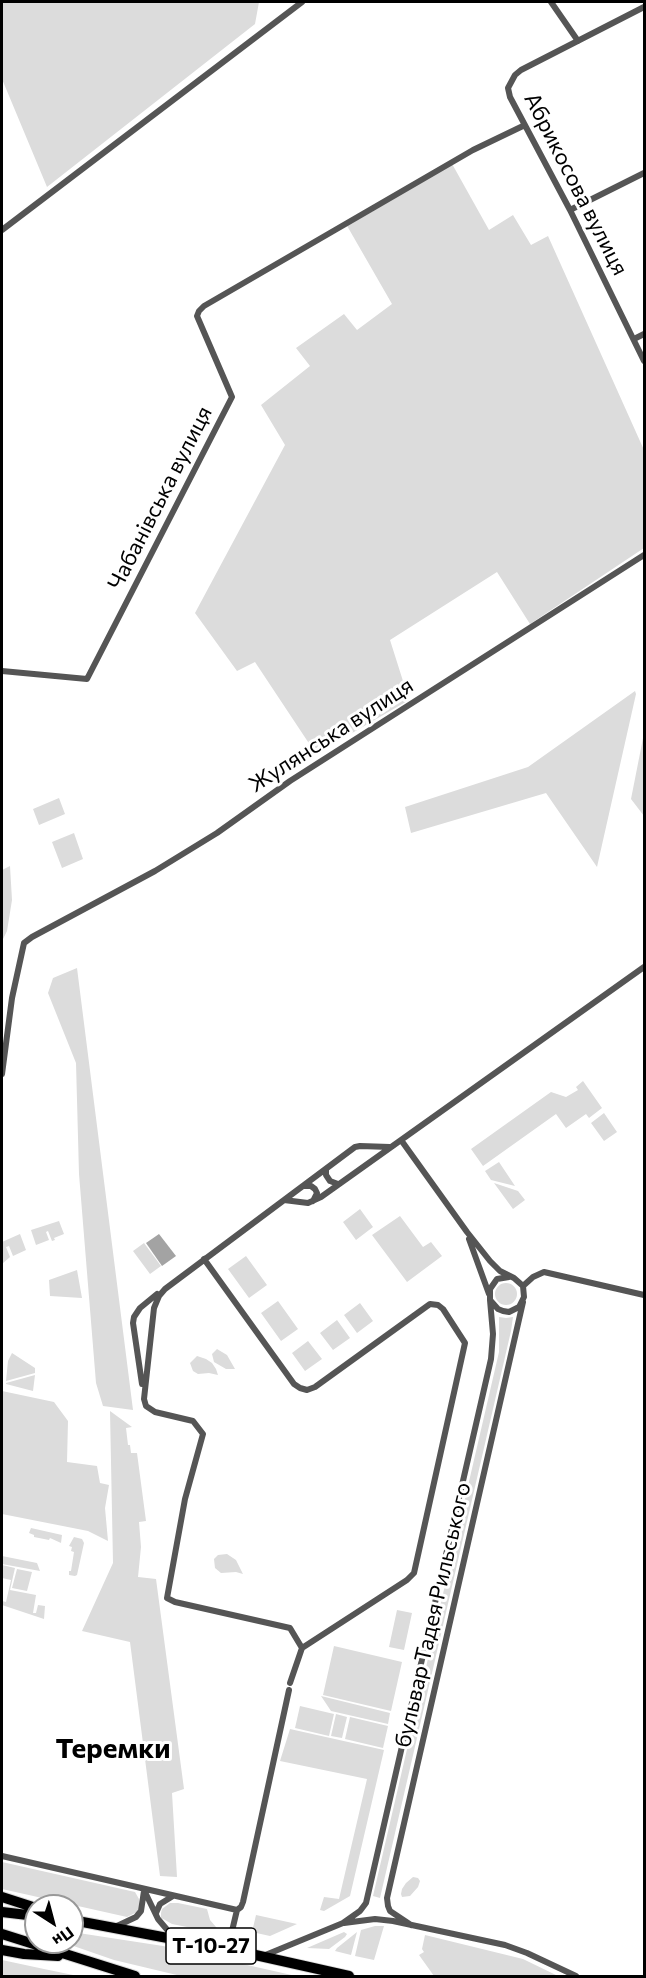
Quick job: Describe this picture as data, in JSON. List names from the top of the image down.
{
  "streets": {
    "highway": ["Т-10-27"],
    "street": [
      "Абрикосова вулиця",
      "Чабанівська вулиця",
      "Жулянська вулиця",
      "бульвар Тадея Рильського"
    ]
  },
  "crossings": [
    ["Абрикосова вулиця", "Чабанівська вулиця"]
  ],
  "districts": ["Теремки"],
  "north": "bottom right"
}
